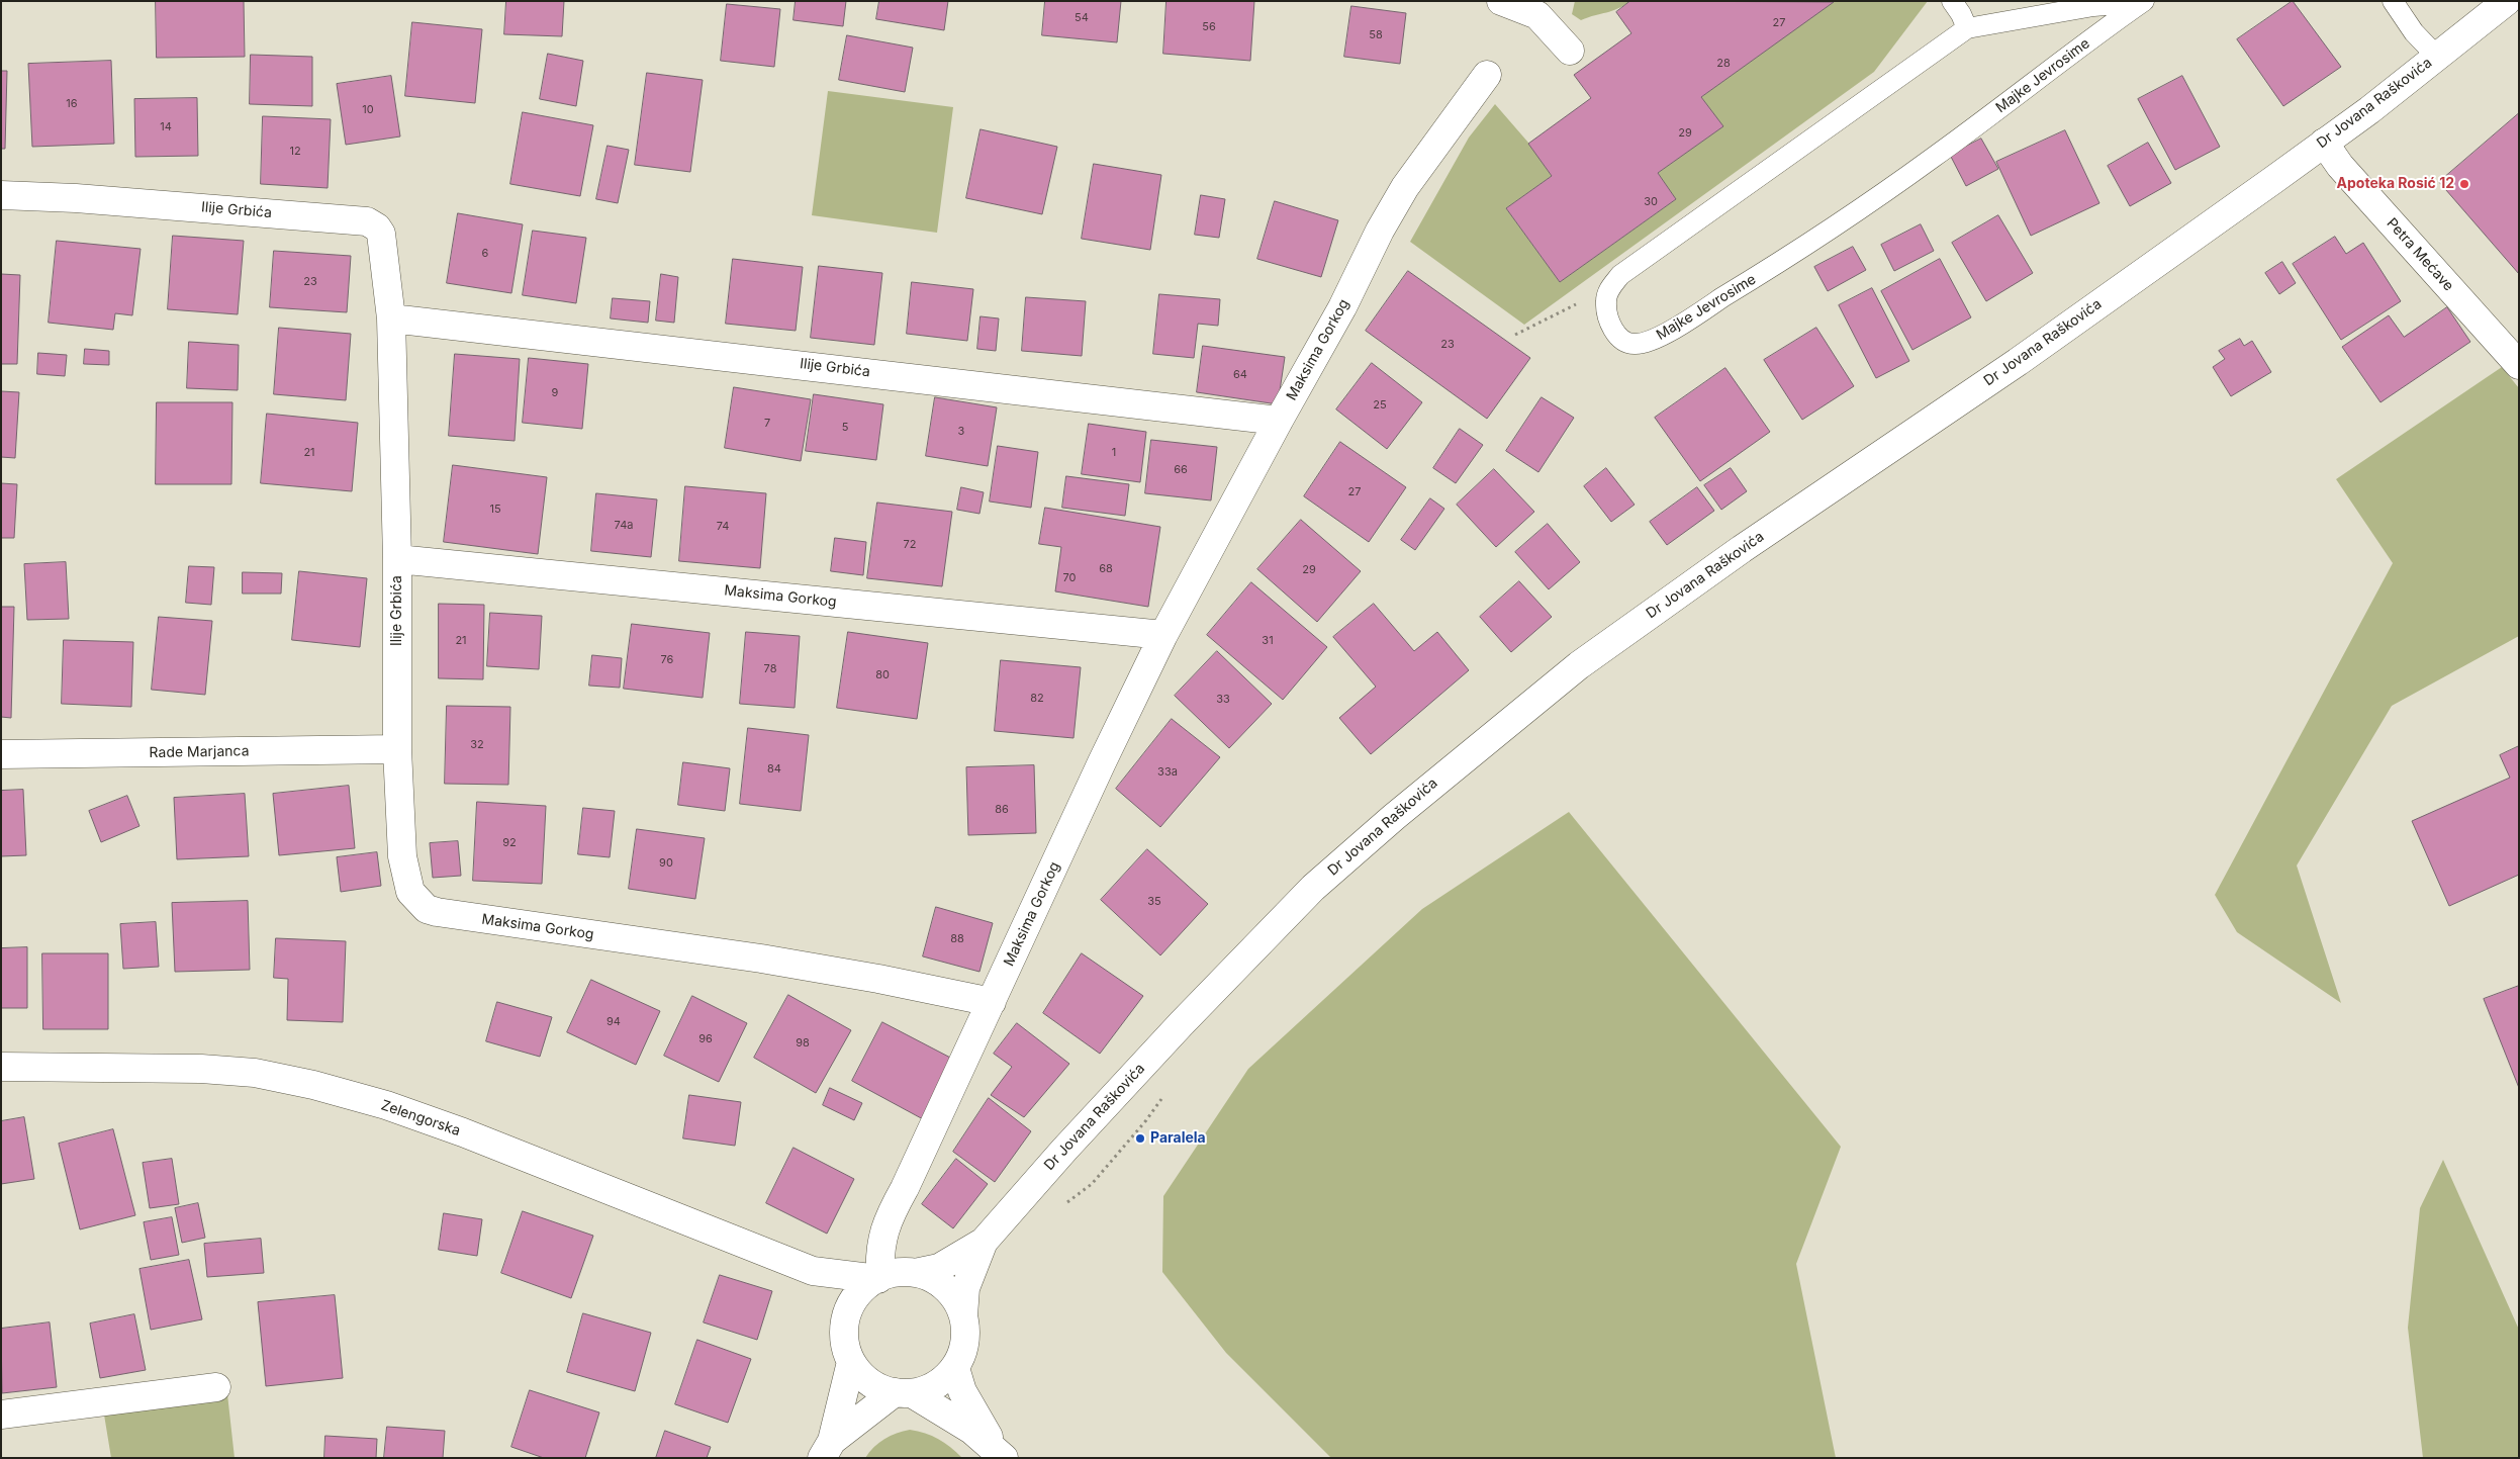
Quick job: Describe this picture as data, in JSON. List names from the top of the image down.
{
  "streets": {
    "street": [
      "Dr Jovana Raškovića",
      "Ilije Grbića",
      "Petra Mećave",
      "Maksima Gorkog",
      "Rade Marjanca",
      "Zelengorska"
    ],
    "lane": ["Majke Jevrosime"]
  },
  "crossings": [
    ["Dr Jovana Raškovića", "Petra Mećave"],
    ["Dr Jovana Raškovića", "Maksima Gorkog"],
    ["Dr Jovana Raškovića", "Zelengorska"],
    ["Ilije Grbića", "Maksima Gorkog"],
    ["Ilije Grbića", "Rade Marjanca"],
    ["Maksima Gorkog", "Zelengorska"]
  ],
  "places": ["Apoteka Rosić 12", "Paralela"],
  "house_numbers": [
    "54",
    "27",
    "56",
    "58",
    "28",
    "16",
    "10",
    "14",
    "29",
    "12",
    "30",
    "6",
    "23",
    "23",
    "64",
    "9",
    "25",
    "7",
    "5",
    "3",
    "21",
    "1",
    "66",
    "27",
    "15",
    "74а",
    "74",
    "72",
    "68",
    "29",
    "70",
    "21",
    "31",
    "76",
    "78",
    "80",
    "82",
    "33",
    "32",
    "84",
    "33a",
    "86",
    "92",
    "90",
    "35",
    "88",
    "94",
    "96",
    "98"
  ]
}
